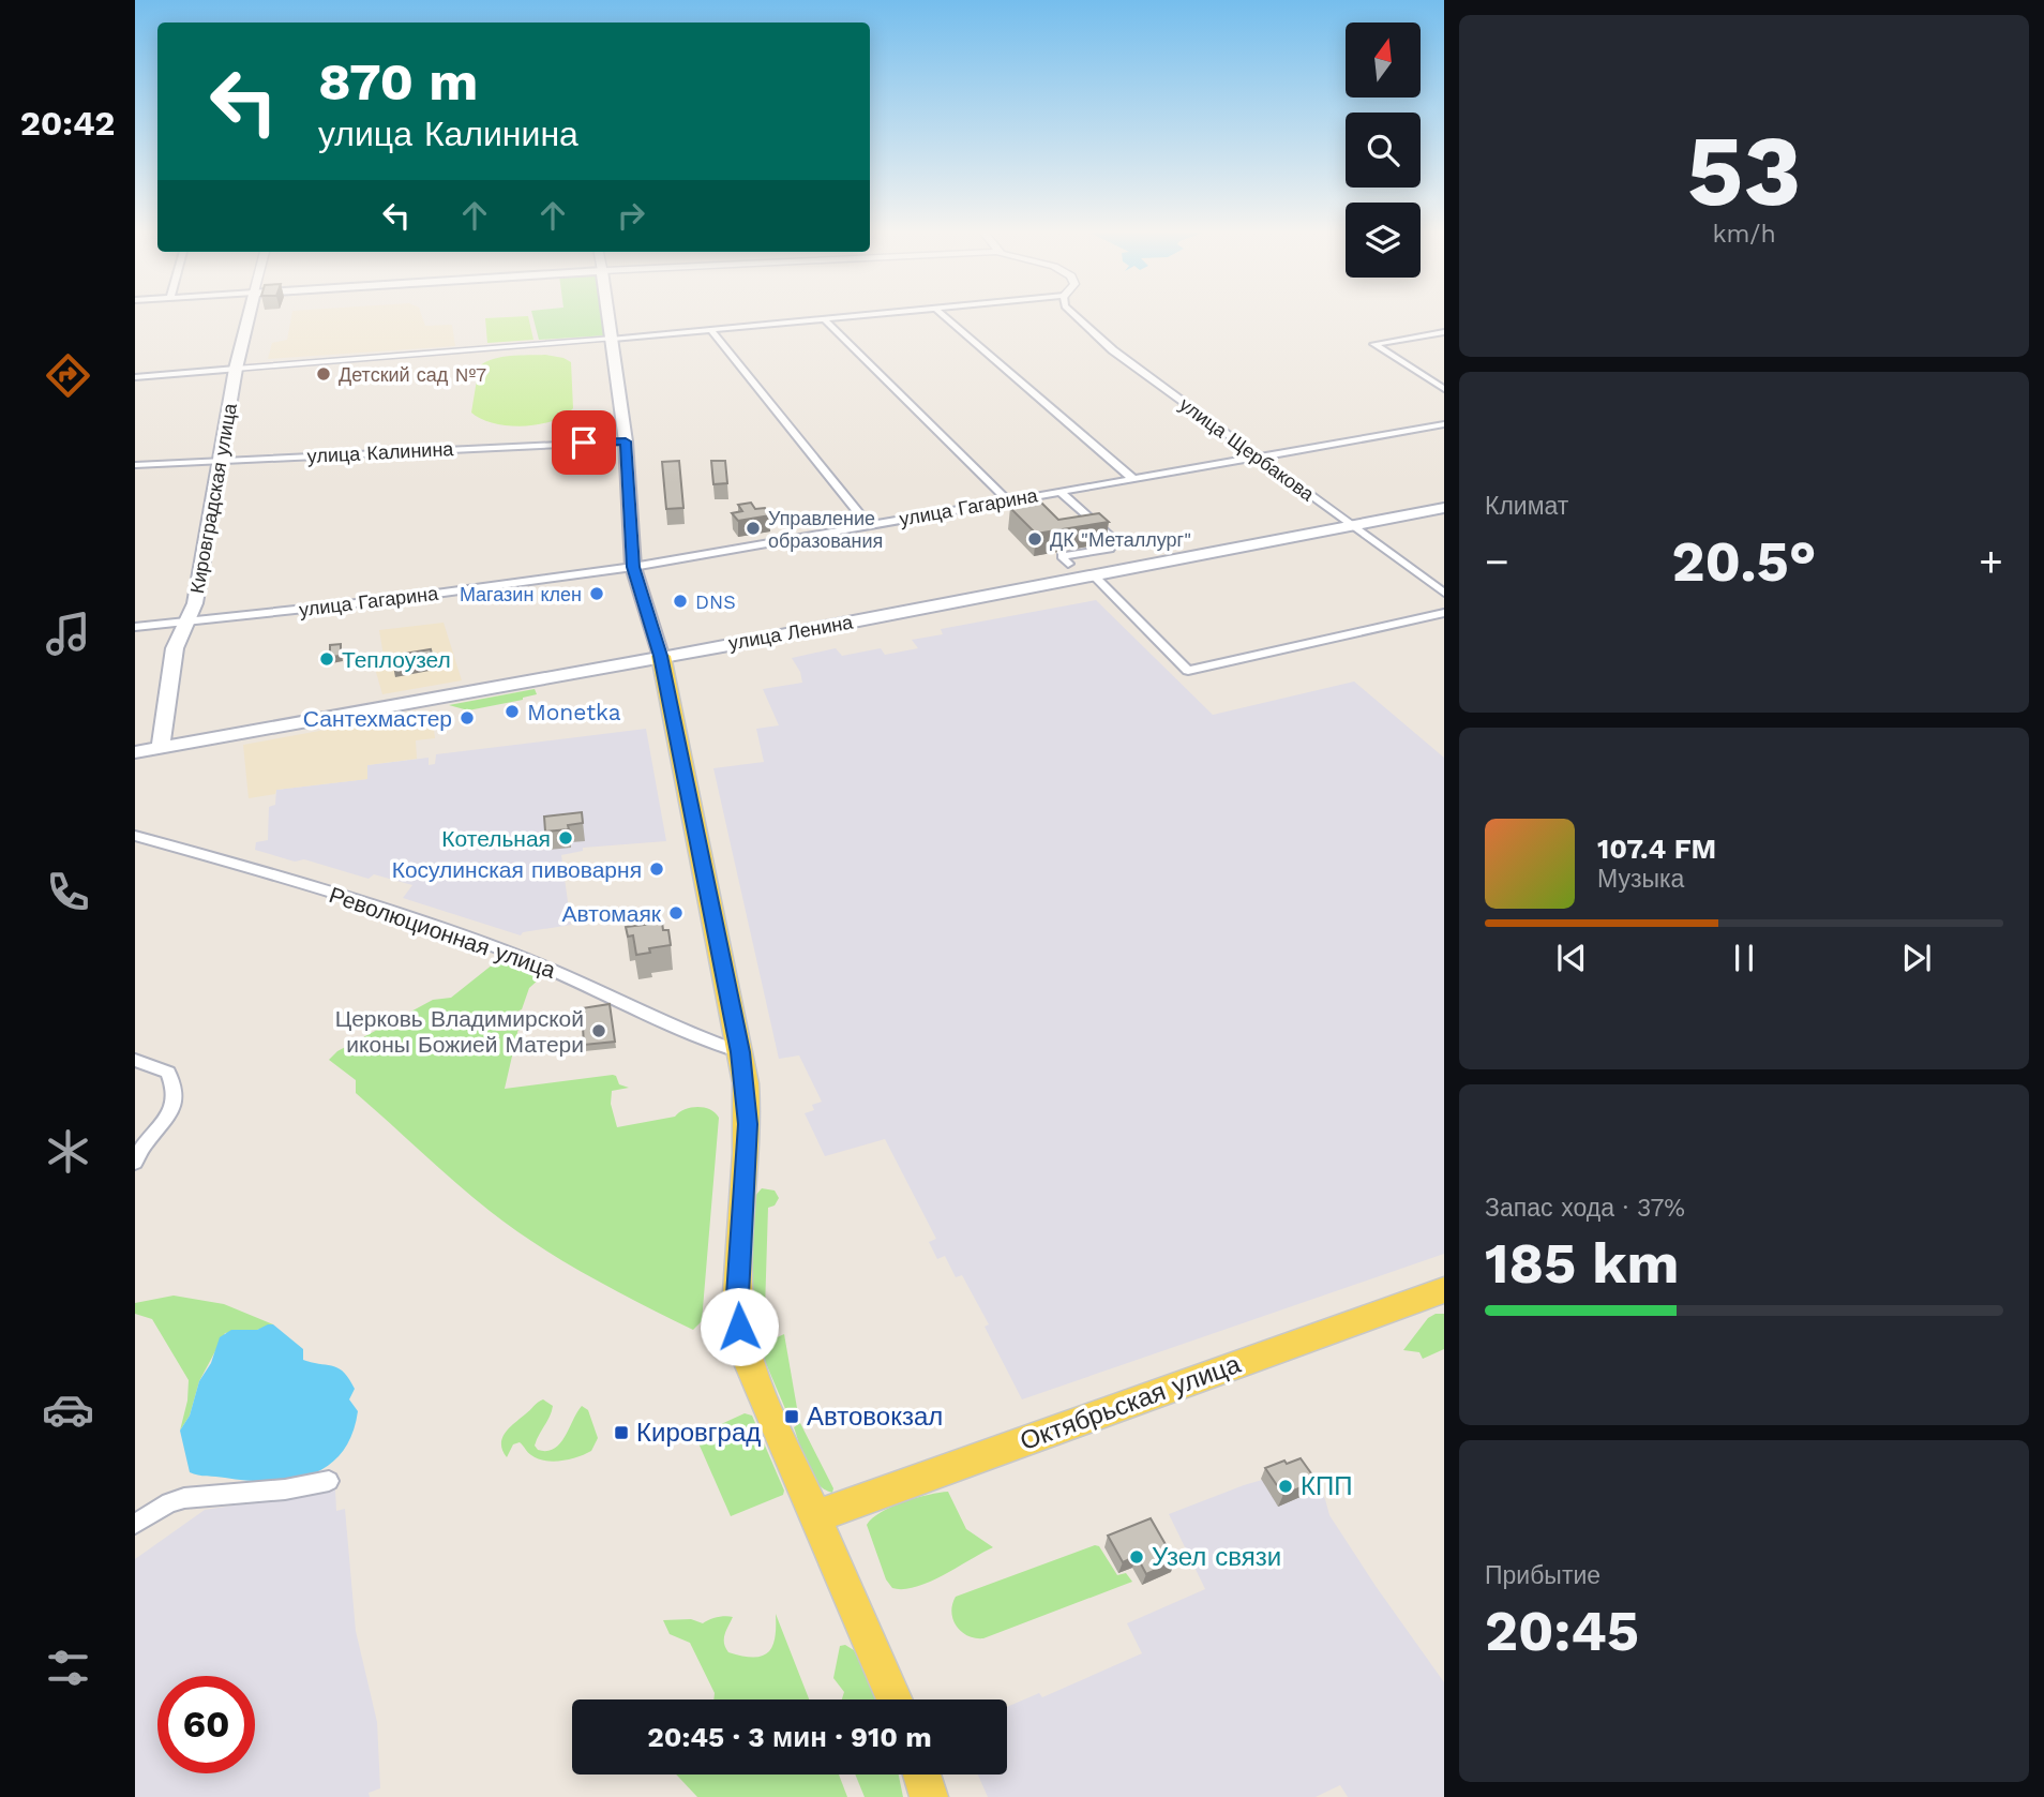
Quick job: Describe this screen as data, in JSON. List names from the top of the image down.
{
  "streets": {
    "main road": ["Кировградская улица", "улица Ленина", "Октябрьская улица"],
    "street": [
      "улица Щербакова",
      "улица Калинина",
      "улица Гагарина",
      "Революционная улица"
    ]
  },
  "crossings": [
    ["улица Щербакова", "улица Гагарина"],
    ["улица Щербакова", "улица Ленина"],
    ["улица Калинина", "Кировградская улица"],
    ["Кировградская улица", "улица Гагарина"],
    ["Кировградская улица", "улица Ленина"]
  ],
  "places": {
    "other": [
      "Детский сад №7",
      "Управление образования",
      "ДК \"Металлург\"",
      "Магазин клен",
      "DNS",
      "Теплоузел",
      "Monetka",
      "Сантехмастер",
      "Котельная",
      "Косулинская пивоварня",
      "Автомаяк",
      "Церковь Владимирской иконы Божией Матери",
      "КПП",
      "Узел связи"
    ],
    "transit": ["Автовокзал", "Кировград"]
  },
  "north": "top",
  "page": {
    "tabs": "20:42",
    "tile": [
      ["53", "km/h"],
      "Климат",
      ["Запас хода · 37%", "185 km"],
      ["Прибытие", "20:45"]
    ],
    "turn": ["870 m", "улица Калинина"],
    "heat": ["−", "20.5°", "+"],
    "song": ["107.4 FM", "Музыка"],
    "limit": "60",
    "trip": "20:45 · 3 мин · 910 m"
  }
}
